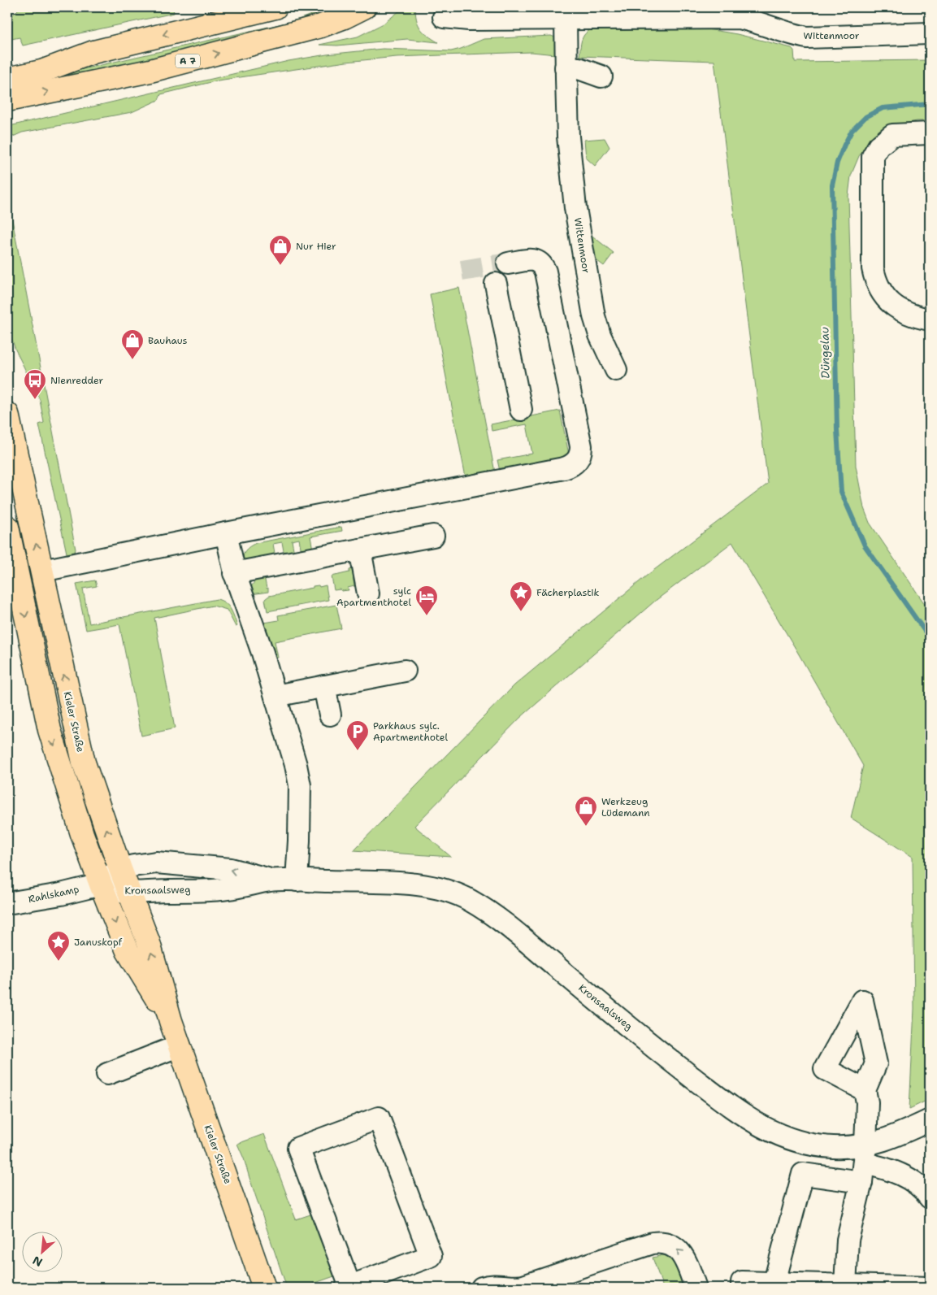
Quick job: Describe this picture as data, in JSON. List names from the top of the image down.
{
  "streets": {
    "main road": ["A 7", "Kieler Straße"],
    "street": ["Wittenmoor", "Kronsaalsweg", "Rahlskamp"]
  },
  "crossings": [
    ["Kieler Straße", "Kronsaalsweg"],
    ["Kieler Straße", "Rahlskamp"],
    ["Kronsaalsweg", "Rahlskamp"]
  ],
  "water": ["Düngelau"],
  "places": {
    "shop": ["Nur Hier", "Bauhaus", "Werkzeug Lüdemann"],
    "bus stop": ["Nienredder"],
    "place": ["Fächerplastik", "Januskopf"],
    "hotel": ["sylc Apartmenthotel"],
    "parking": ["Parkhaus sylc. Apartmenthotel"]
  },
  "north": "bottom left"
}
